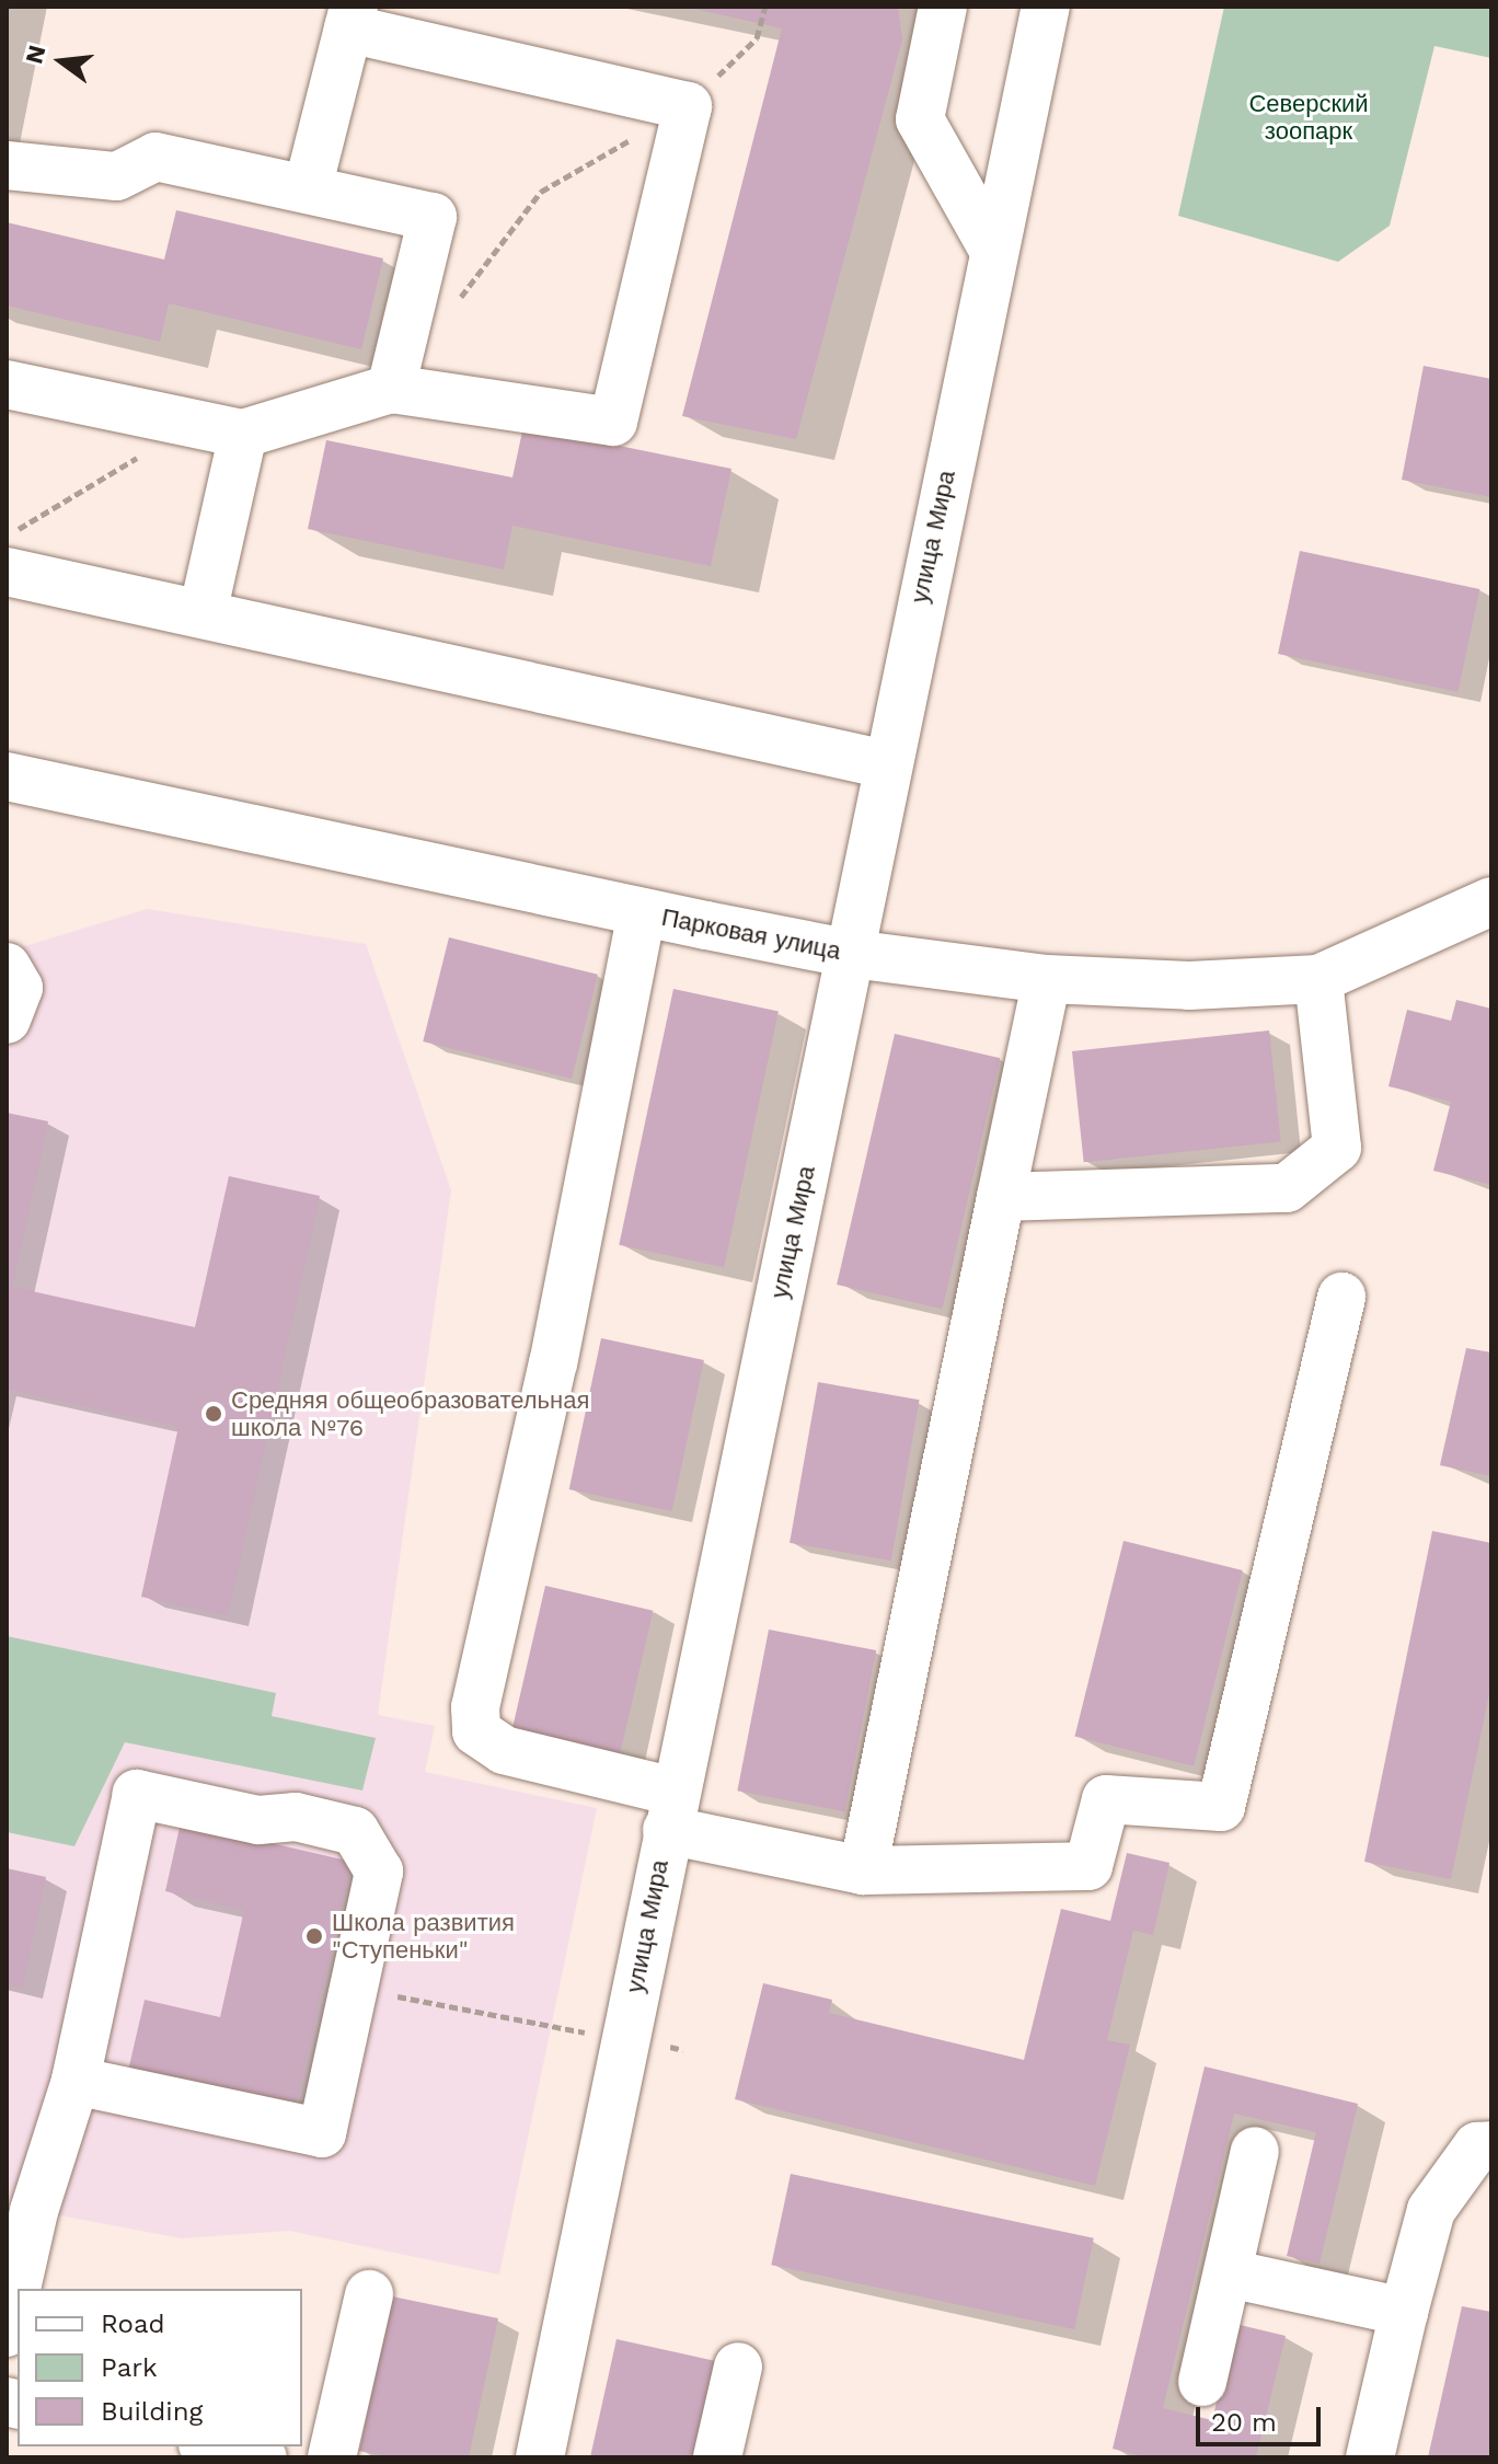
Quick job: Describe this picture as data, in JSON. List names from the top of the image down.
{
  "streets": {
    "street": ["улица Мира", "Парковая улица"]
  },
  "crossings": [
    ["улица Мира", "Парковая улица"]
  ],
  "parks": ["Северский зоопарк"],
  "places": ["Средняя общеобразовательная школа №76", "Школа развития \"Ступеньки\""],
  "legend": ["Road", "Park", "Building"],
  "scale_bar": "20 m",
  "north": "left"
}
